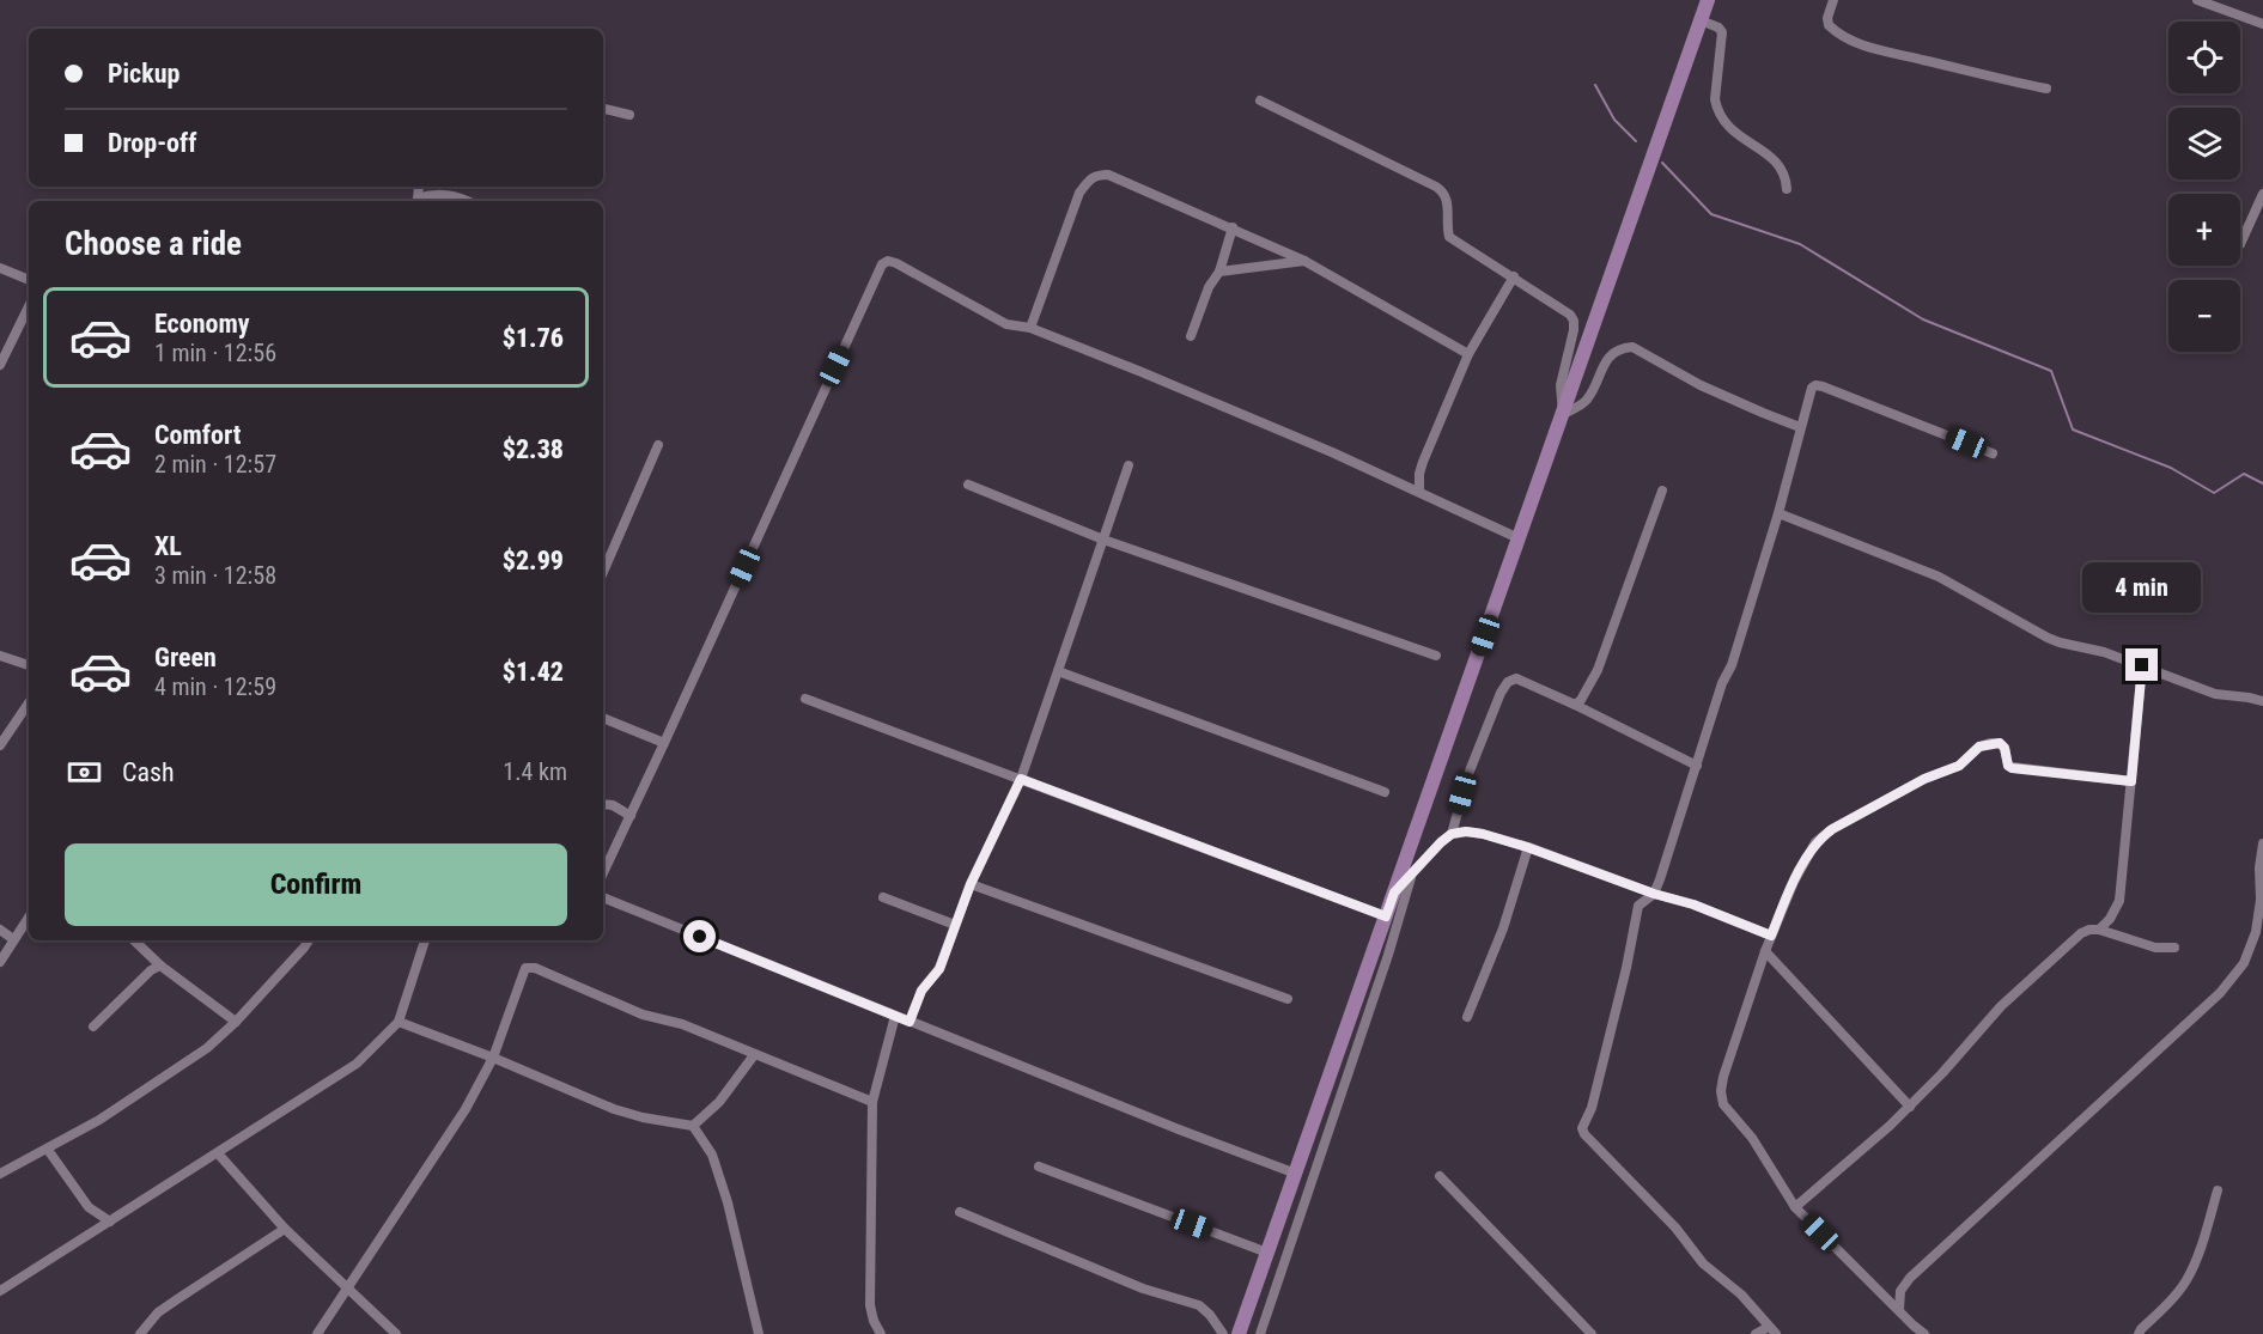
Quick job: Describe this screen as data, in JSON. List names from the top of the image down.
{
  "page": {
    "map_buttons": ["+", "−"],
    "banner": ["Pickup", "Drop-off"],
    "heading": "Choose a ride",
    "list": [
      {
        "name": "Economy",
        "note": "1 min · 12:56",
        "value": "$1.76"
      },
      {
        "name": "Comfort",
        "note": "2 min · 12:57",
        "value": "$2.38"
      },
      {
        "name": "XL",
        "note": "3 min · 12:58",
        "value": "$2.99"
      },
      {
        "name": "Green",
        "note": "4 min · 12:59",
        "value": "$1.42"
      }
    ],
    "bubble": "4 min",
    "pay": ["Cash", "1.4 km"],
    "buttons": "Confirm"
  }
}
